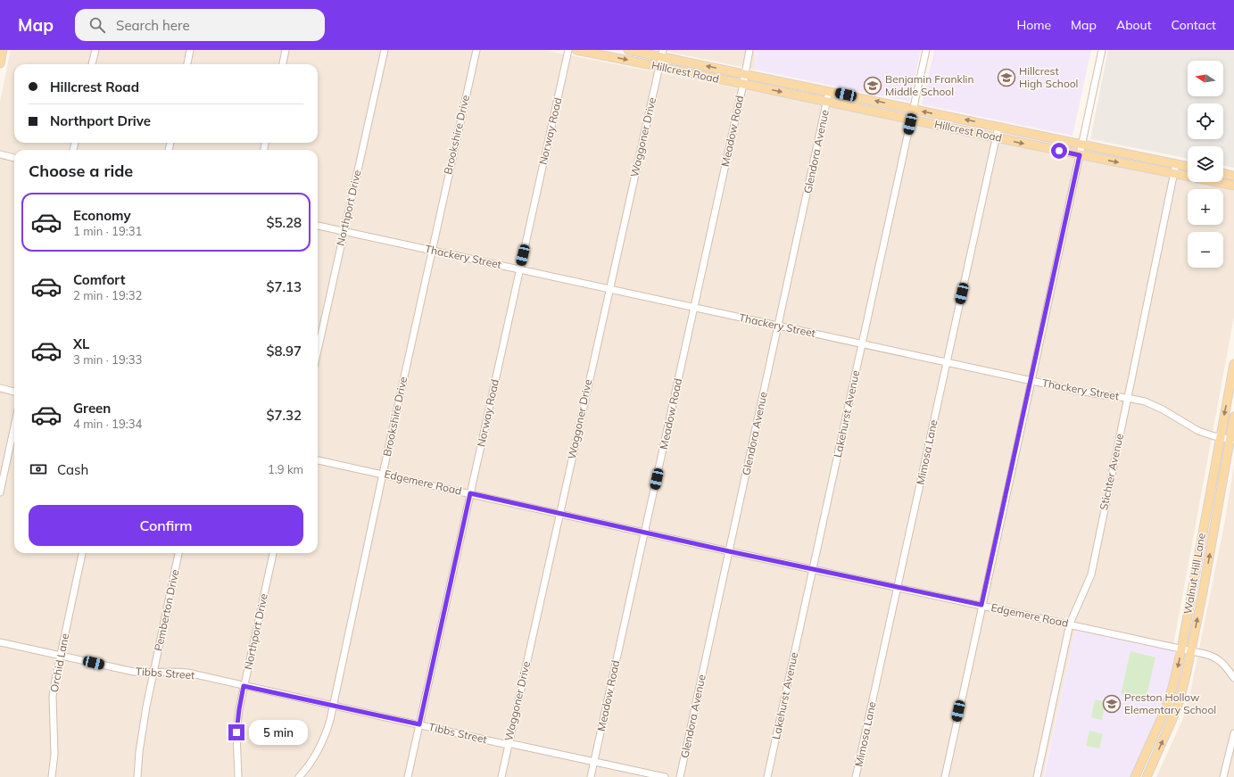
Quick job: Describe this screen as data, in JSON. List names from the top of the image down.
{
  "streets": {
    "main road": ["Hillcrest Road", "Walnut Hill Lane"],
    "street": [
      "Norway Road",
      "Meadow Road",
      "Brookshire Drive",
      "Waggoner Drive",
      "Glendora Avenue",
      "Northport Drive",
      "Thackery Street",
      "Lakehurst Avenue",
      "Mimosa Lane",
      "Stichter Avenue",
      "Edgemere Road",
      "Pemberton Drive",
      "Orchid Lane",
      "Tibbs Street"
    ]
  },
  "crossings": [
    ["Hillcrest Road", "Meadow Road"],
    ["Hillcrest Road", "Waggoner Drive"],
    ["Hillcrest Road", "Glendora Avenue"],
    ["Hillcrest Road", "Lakehurst Avenue"],
    ["Hillcrest Road", "Mimosa Lane"],
    ["Hillcrest Road", "Stichter Avenue"],
    ["Norway Road", "Thackery Street"],
    ["Norway Road", "Edgemere Road"],
    ["Norway Road", "Tibbs Street"],
    ["Meadow Road", "Thackery Street"],
    ["Meadow Road", "Edgemere Road"],
    ["Meadow Road", "Tibbs Street"],
    ["Brookshire Drive", "Thackery Street"],
    ["Brookshire Drive", "Edgemere Road"],
    ["Brookshire Drive", "Tibbs Street"],
    ["Waggoner Drive", "Thackery Street"],
    ["Waggoner Drive", "Edgemere Road"],
    ["Waggoner Drive", "Tibbs Street"],
    ["Glendora Avenue", "Thackery Street"],
    ["Glendora Avenue", "Edgemere Road"],
    ["Northport Drive", "Thackery Street"],
    ["Northport Drive", "Tibbs Street"],
    ["Thackery Street", "Lakehurst Avenue"],
    ["Thackery Street", "Mimosa Lane"],
    ["Thackery Street", "Stichter Avenue"],
    ["Thackery Street", "Walnut Hill Lane"],
    ["Lakehurst Avenue", "Edgemere Road"],
    ["Mimosa Lane", "Edgemere Road"],
    ["Stichter Avenue", "Edgemere Road"],
    ["Edgemere Road", "Walnut Hill Lane"],
    ["Pemberton Drive", "Tibbs Street"],
    ["Orchid Lane", "Tibbs Street"]
  ],
  "places": {
    "school or university": ["Hillcrest High School", "Benjamin Franklin Middle School", "Preston Hollow Elementary School"]
  },
  "north": "left",
  "page": {
    "header": "Map",
    "search": "Search here",
    "nav": [
      "Home",
      "Map",
      "About",
      "Contact"
    ],
    "map_buttons": ["+", "−"],
    "banner": ["Hillcrest Road", "Northport Drive"],
    "heading": "Choose a ride",
    "list": [
      {
        "name": "Economy",
        "note": "1 min · 19:31",
        "value": "$5.28"
      },
      {
        "name": "Comfort",
        "note": "2 min · 19:32",
        "value": "$7.13"
      },
      {
        "name": "XL",
        "note": "3 min · 19:33",
        "value": "$8.97"
      },
      {
        "name": "Green",
        "note": "4 min · 19:34",
        "value": "$7.32"
      }
    ],
    "pay": ["Cash", "1.9 km"],
    "buttons": "Confirm",
    "bubble": "5 min"
  }
}
